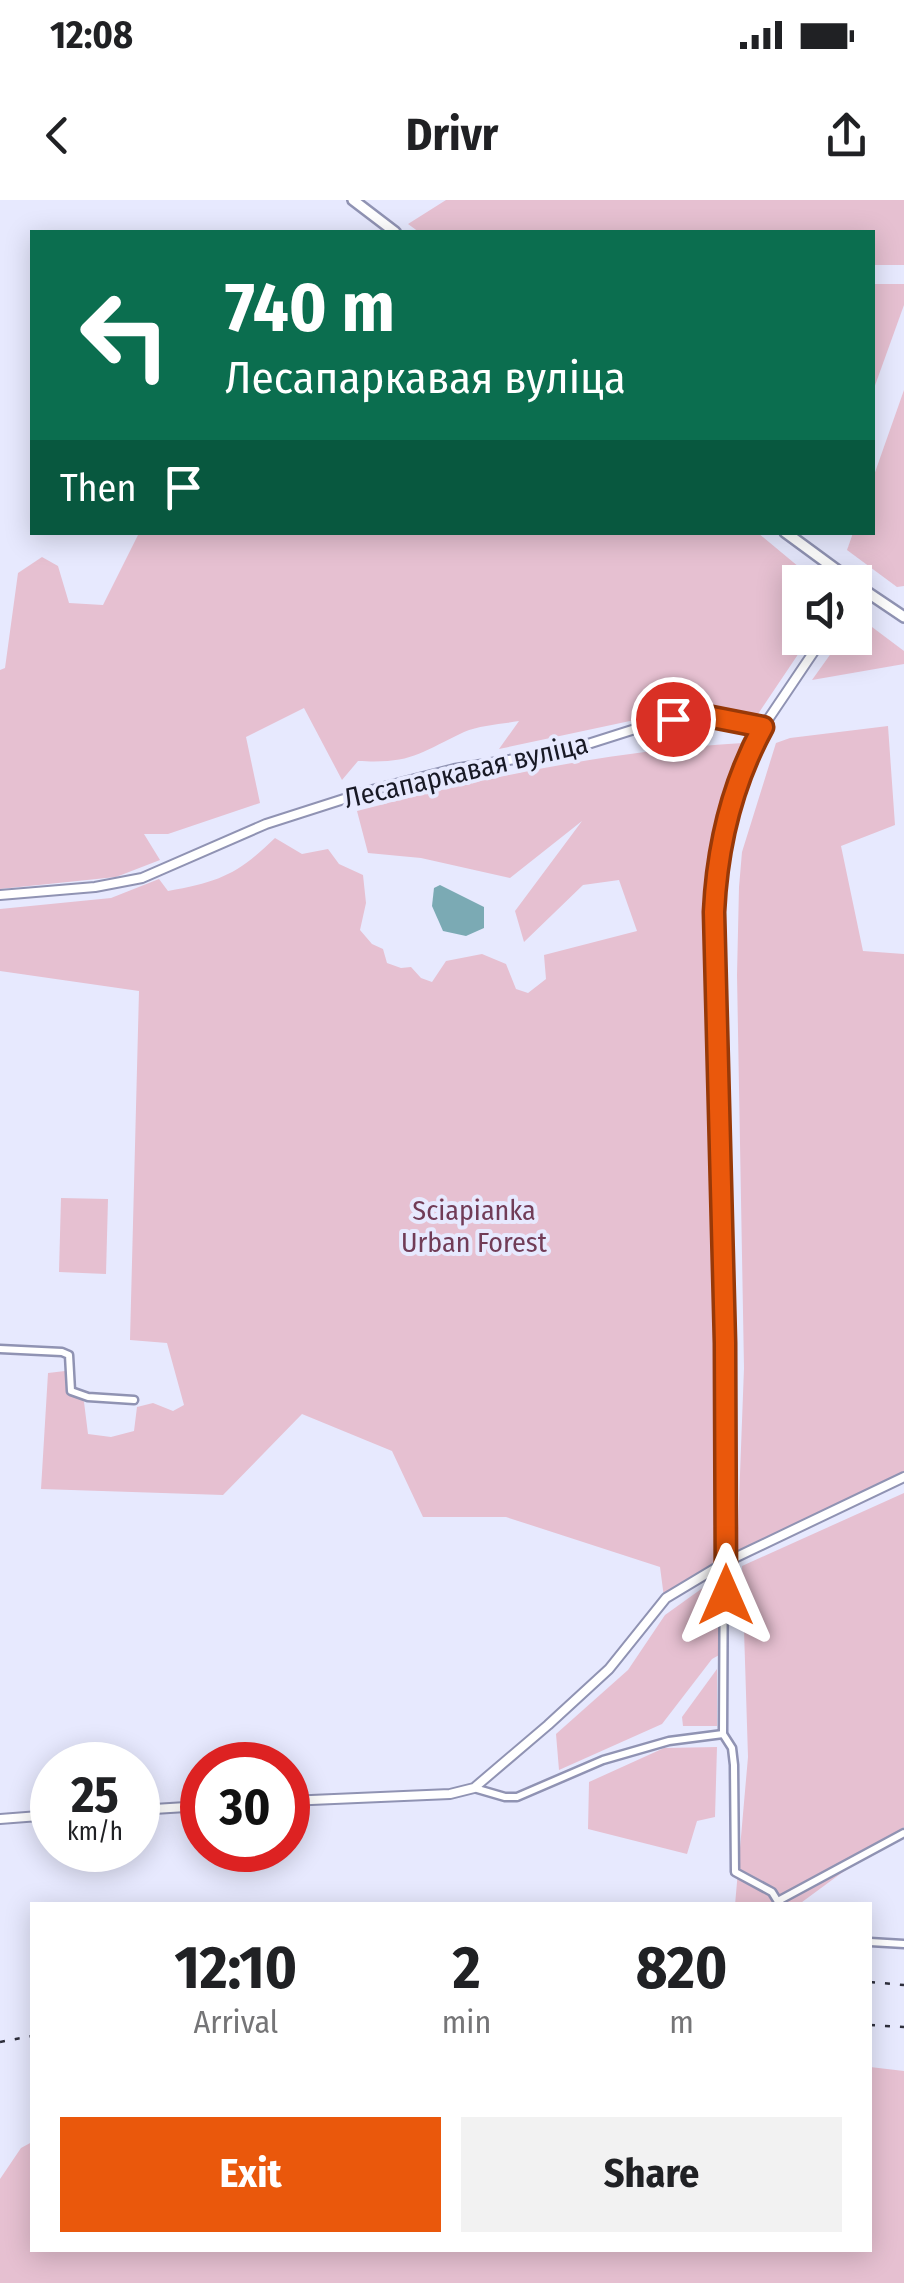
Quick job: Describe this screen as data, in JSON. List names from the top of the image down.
{
  "streets": {
    "street": ["Лесапаркавая вуліца"]
  },
  "parks": ["Sciapianka Urban Forest"],
  "page": {
    "status": "12:08",
    "header": "Drivr",
    "turn": ["740 m", "Лесапаркавая вуліца"],
    "then": "Then",
    "speed": "25 km/h",
    "limit": "30",
    "eta": [
      "12:10",
      "Arrival",
      "2",
      "min",
      "820",
      "m"
    ],
    "buttons": ["Exit", "Share"]
  }
}
